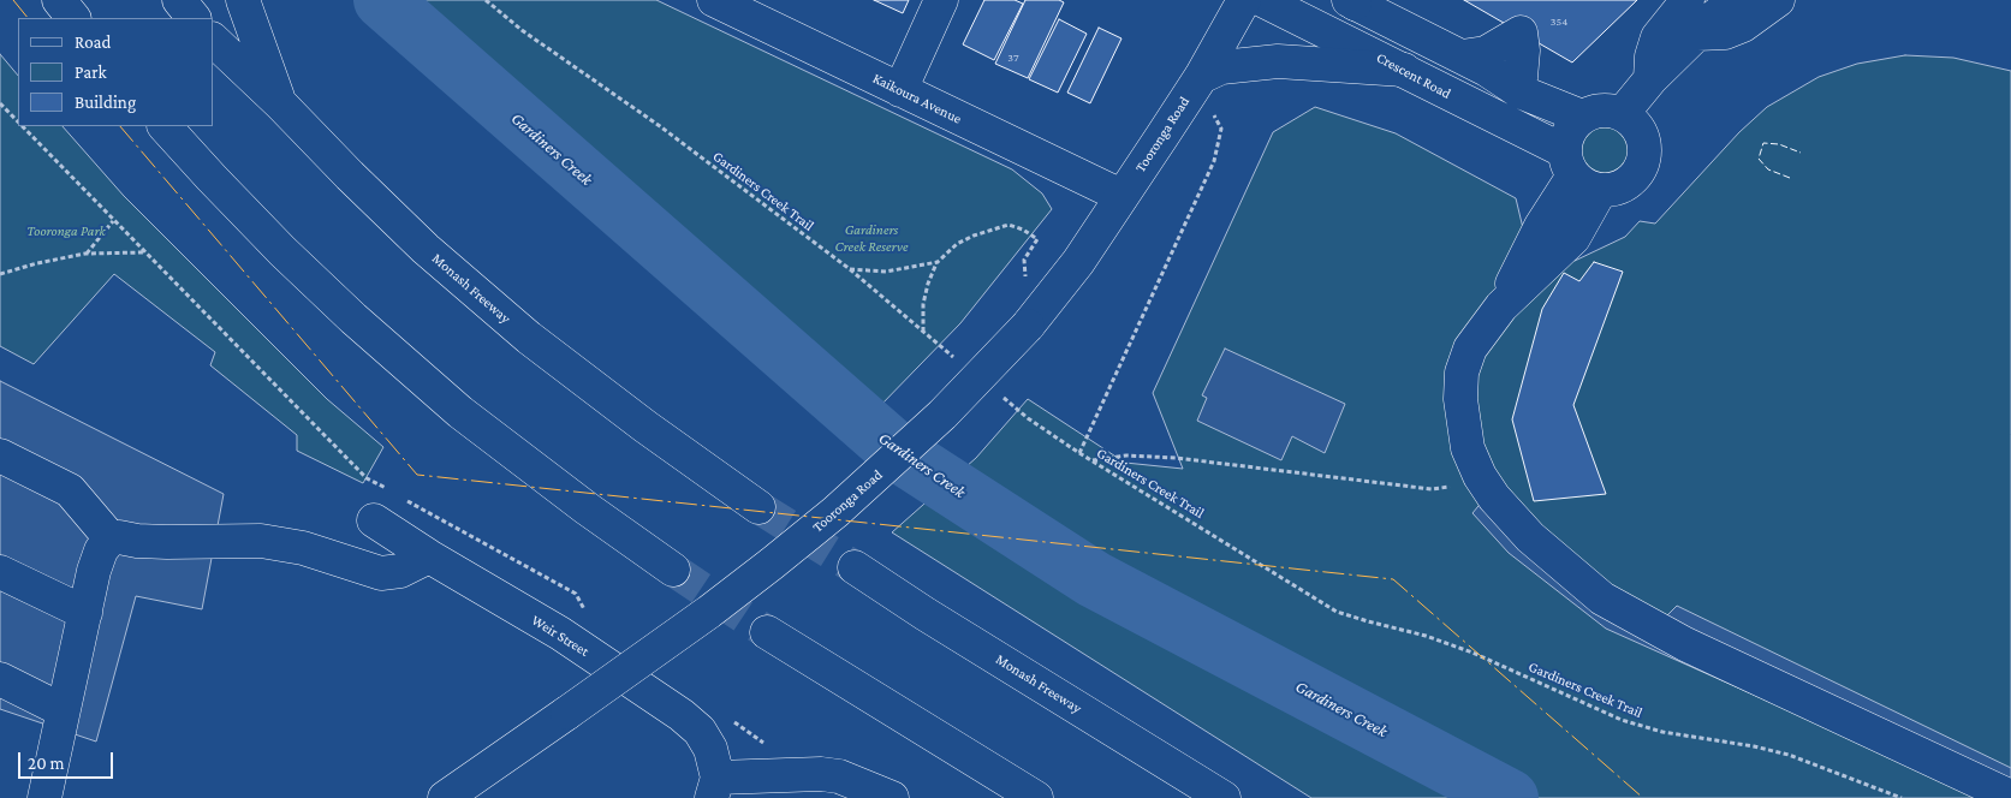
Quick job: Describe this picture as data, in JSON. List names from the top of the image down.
{
  "streets": {
    "main road": [
      "Crescent Road",
      "Kaikoura Avenue",
      "Tooronga Road",
      "Monash Freeway",
      "Weir Street"
    ],
    "path": ["Gardiners Creek Trail"]
  },
  "crossings": [
    ["Kaikoura Avenue", "Tooronga Road"]
  ],
  "water": ["Gardiners Creek"],
  "parks": ["Gardiners Creek Reserve", "Tooronga Park"],
  "house_numbers": ["354", "37"],
  "legend": ["Road", "Park", "Building"],
  "scale_bar": "20 m"
}
